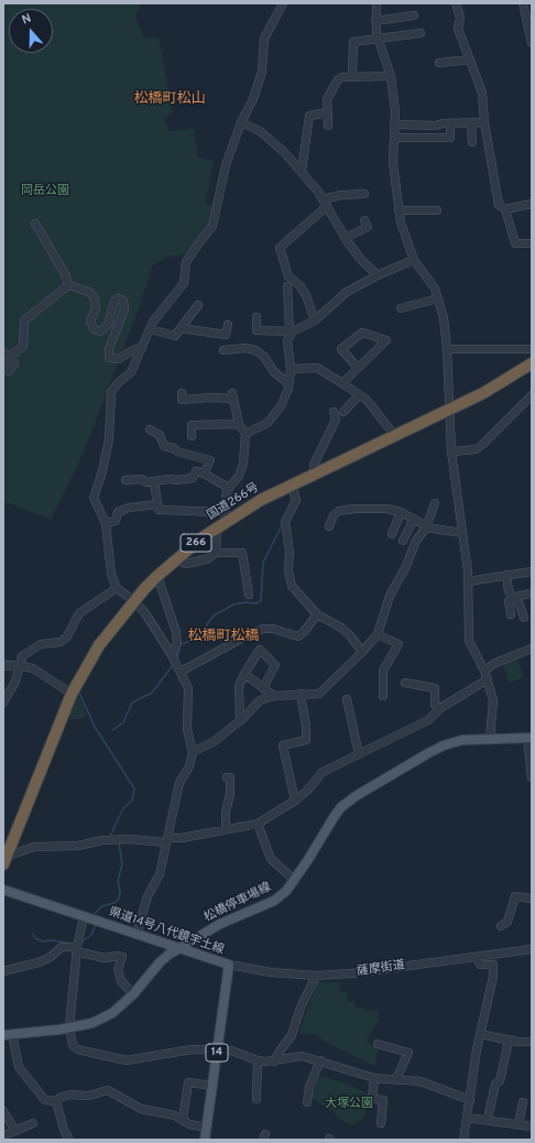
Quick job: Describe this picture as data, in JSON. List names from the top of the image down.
{
  "streets": {
    "highway": ["国道266号", "266"],
    "main road": ["松橋停車場線", "県道14号八代鏡宇土線", "14"],
    "street": ["薩摩街道"]
  },
  "crossings": [
    ["松橋停車場線", "県道14号八代鏡宇土線"],
    ["県道14号八代鏡宇土線", "薩摩街道"]
  ],
  "districts": ["松橋町松山", "松橋町松橋"],
  "parks": ["岡岳公園", "大塚公園"],
  "north": "top"
}
